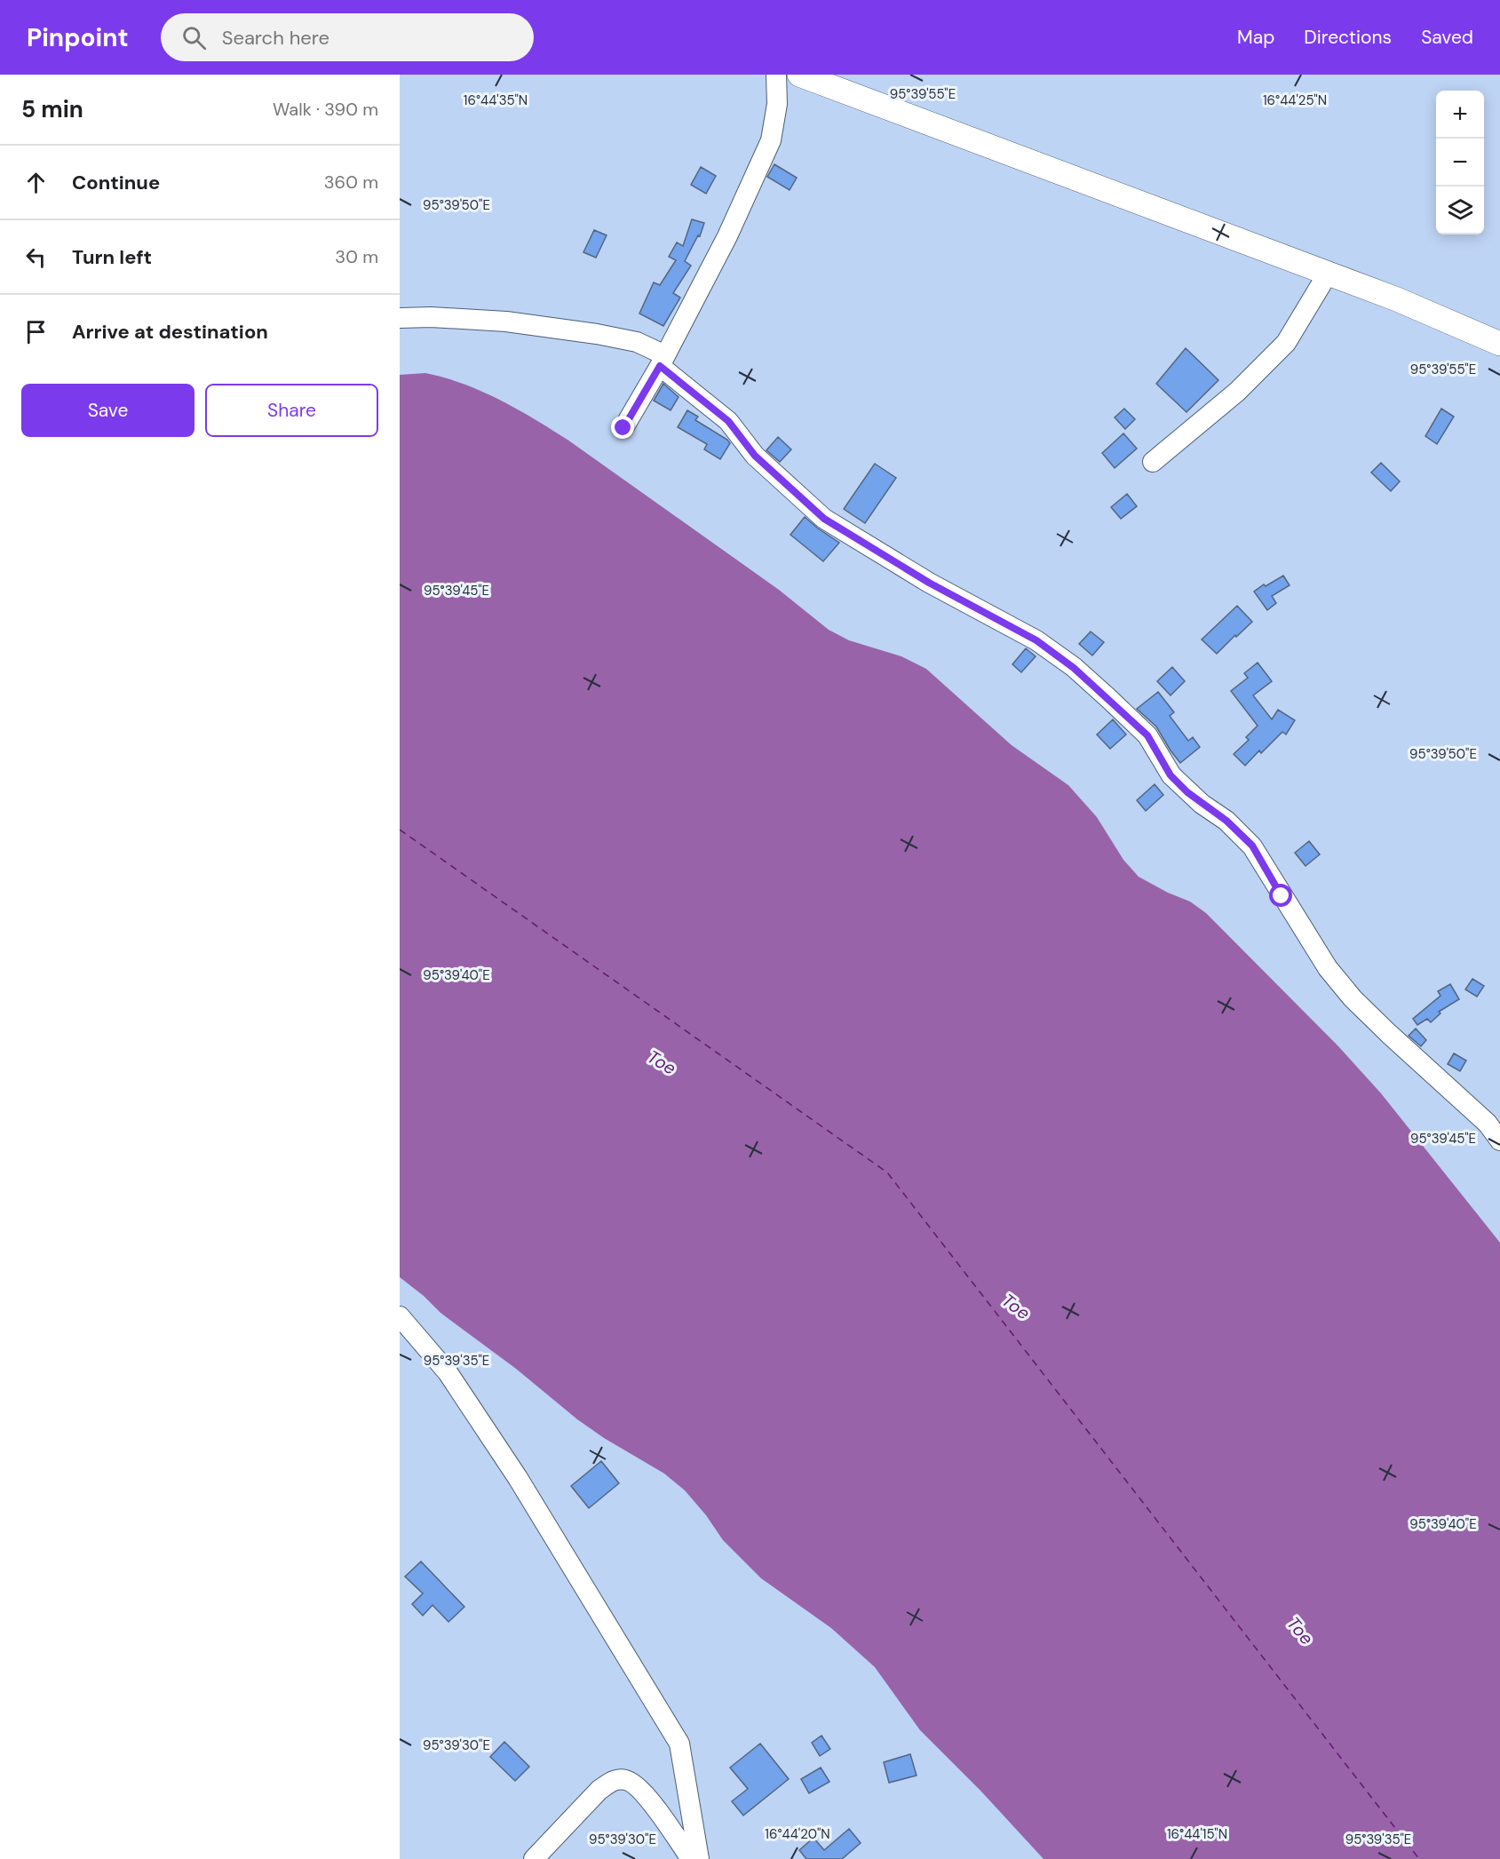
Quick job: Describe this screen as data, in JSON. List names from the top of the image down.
{
  "water": ["Toe"],
  "page": {
    "header": "Pinpoint",
    "search": "Search here",
    "nav": ["Map", "Directions", "Saved"],
    "heading": ["5 min", "Walk · 390 m"],
    "map_buttons": ["+", "−"],
    "list": [
      ["Continue", "360 m"],
      ["Turn left", "30 m"],
      "Arrive at destination"
    ],
    "buttons": ["Save", "Share"]
  },
  "coordinates": [
    "95°39'55\"E",
    "16°44'35\"N",
    "16°44'25\"N",
    "95°39'50\"E",
    "95°39'45\"E",
    "95°39'40\"E",
    "95°39'35\"E",
    "95°39'30\"E",
    "16°44'20\"N",
    "16°44'15\"N"
  ]
}
